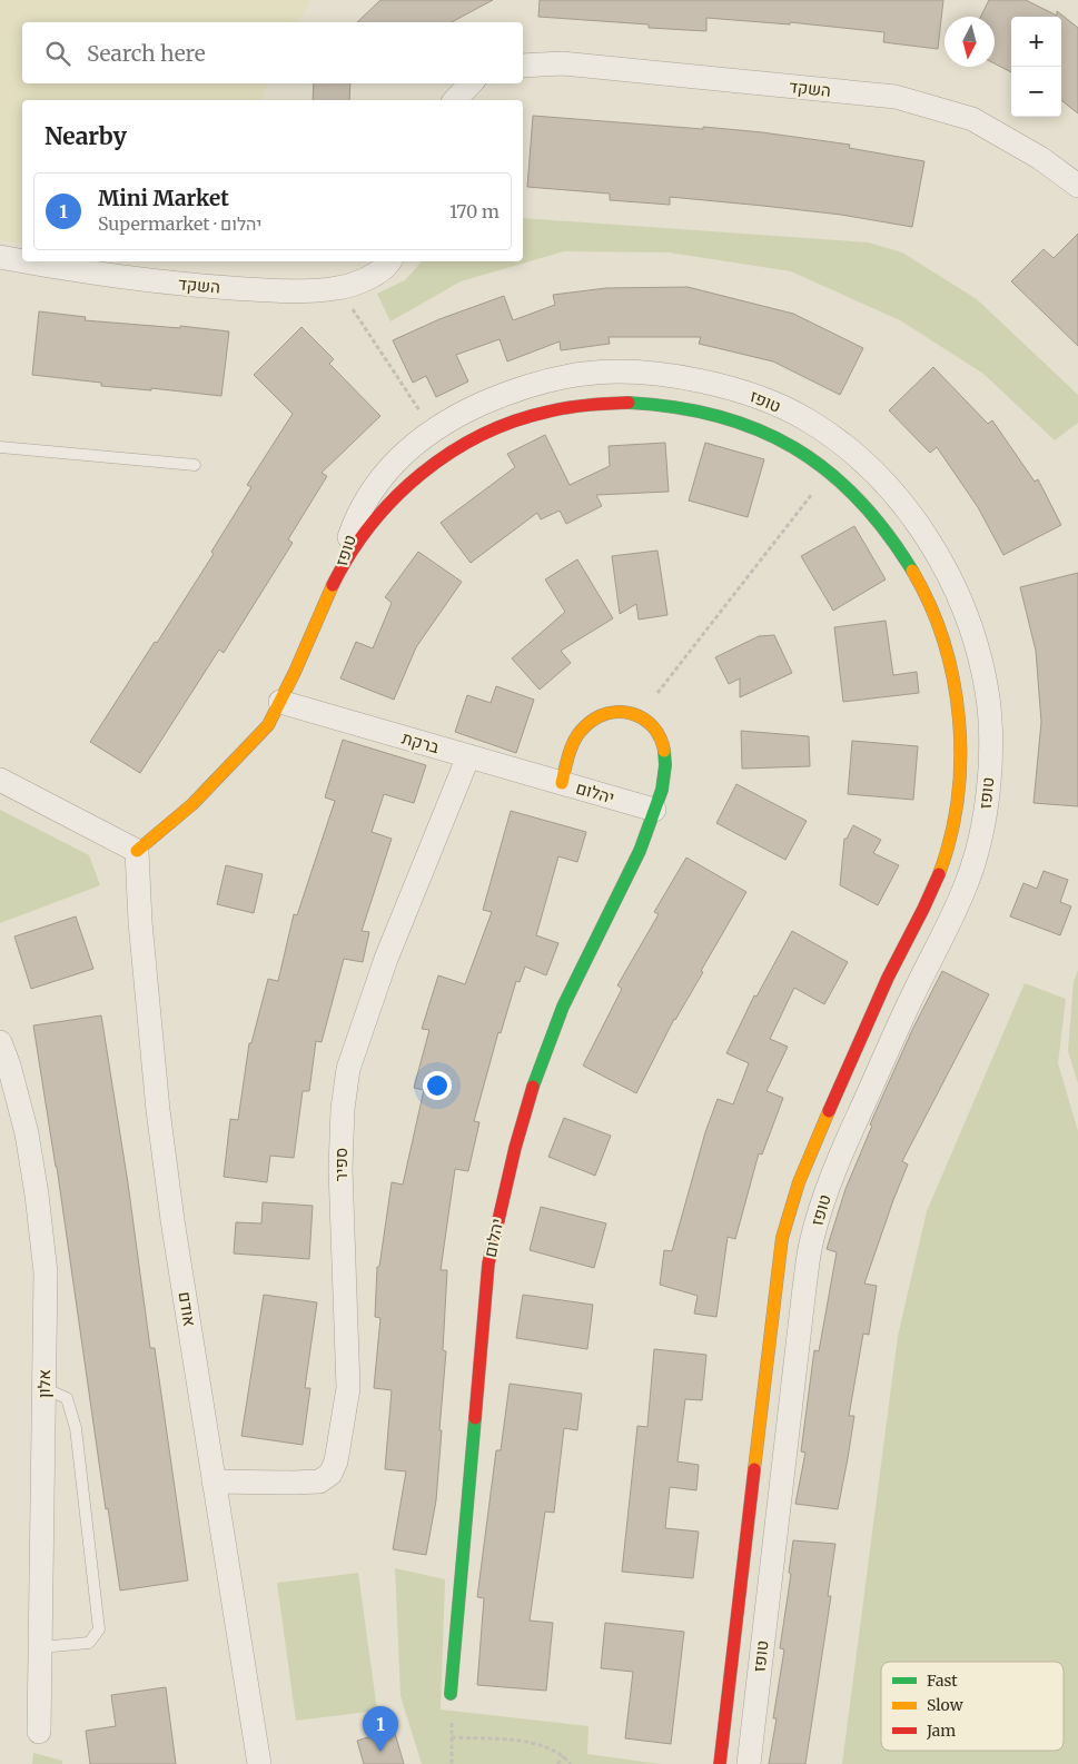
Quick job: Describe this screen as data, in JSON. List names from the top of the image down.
{
  "streets": {
    "street": [
      "השקד",
      "טופז",
      "ברקת",
      "יהלום",
      "ספיר",
      "אודם",
      "אלון"
    ]
  },
  "crossings": [
    ["טופז", "ברקת"],
    ["טופז", "אודם"],
    ["ברקת", "יהלום"],
    ["ברקת", "ספיר"],
    ["ספיר", "אודם"]
  ],
  "legend": ["Fast", "Slow", "Jam"],
  "north": "bottom",
  "page": {
    "map_buttons": ["+", "−"],
    "search": "Search here",
    "heading": "Nearby",
    "list": [
      {
        "mark": "1",
        "name": "Mini Market",
        "note": "Supermarket · יהלום",
        "value": "170 m"
      }
    ],
    "pins": "1"
  }
}
